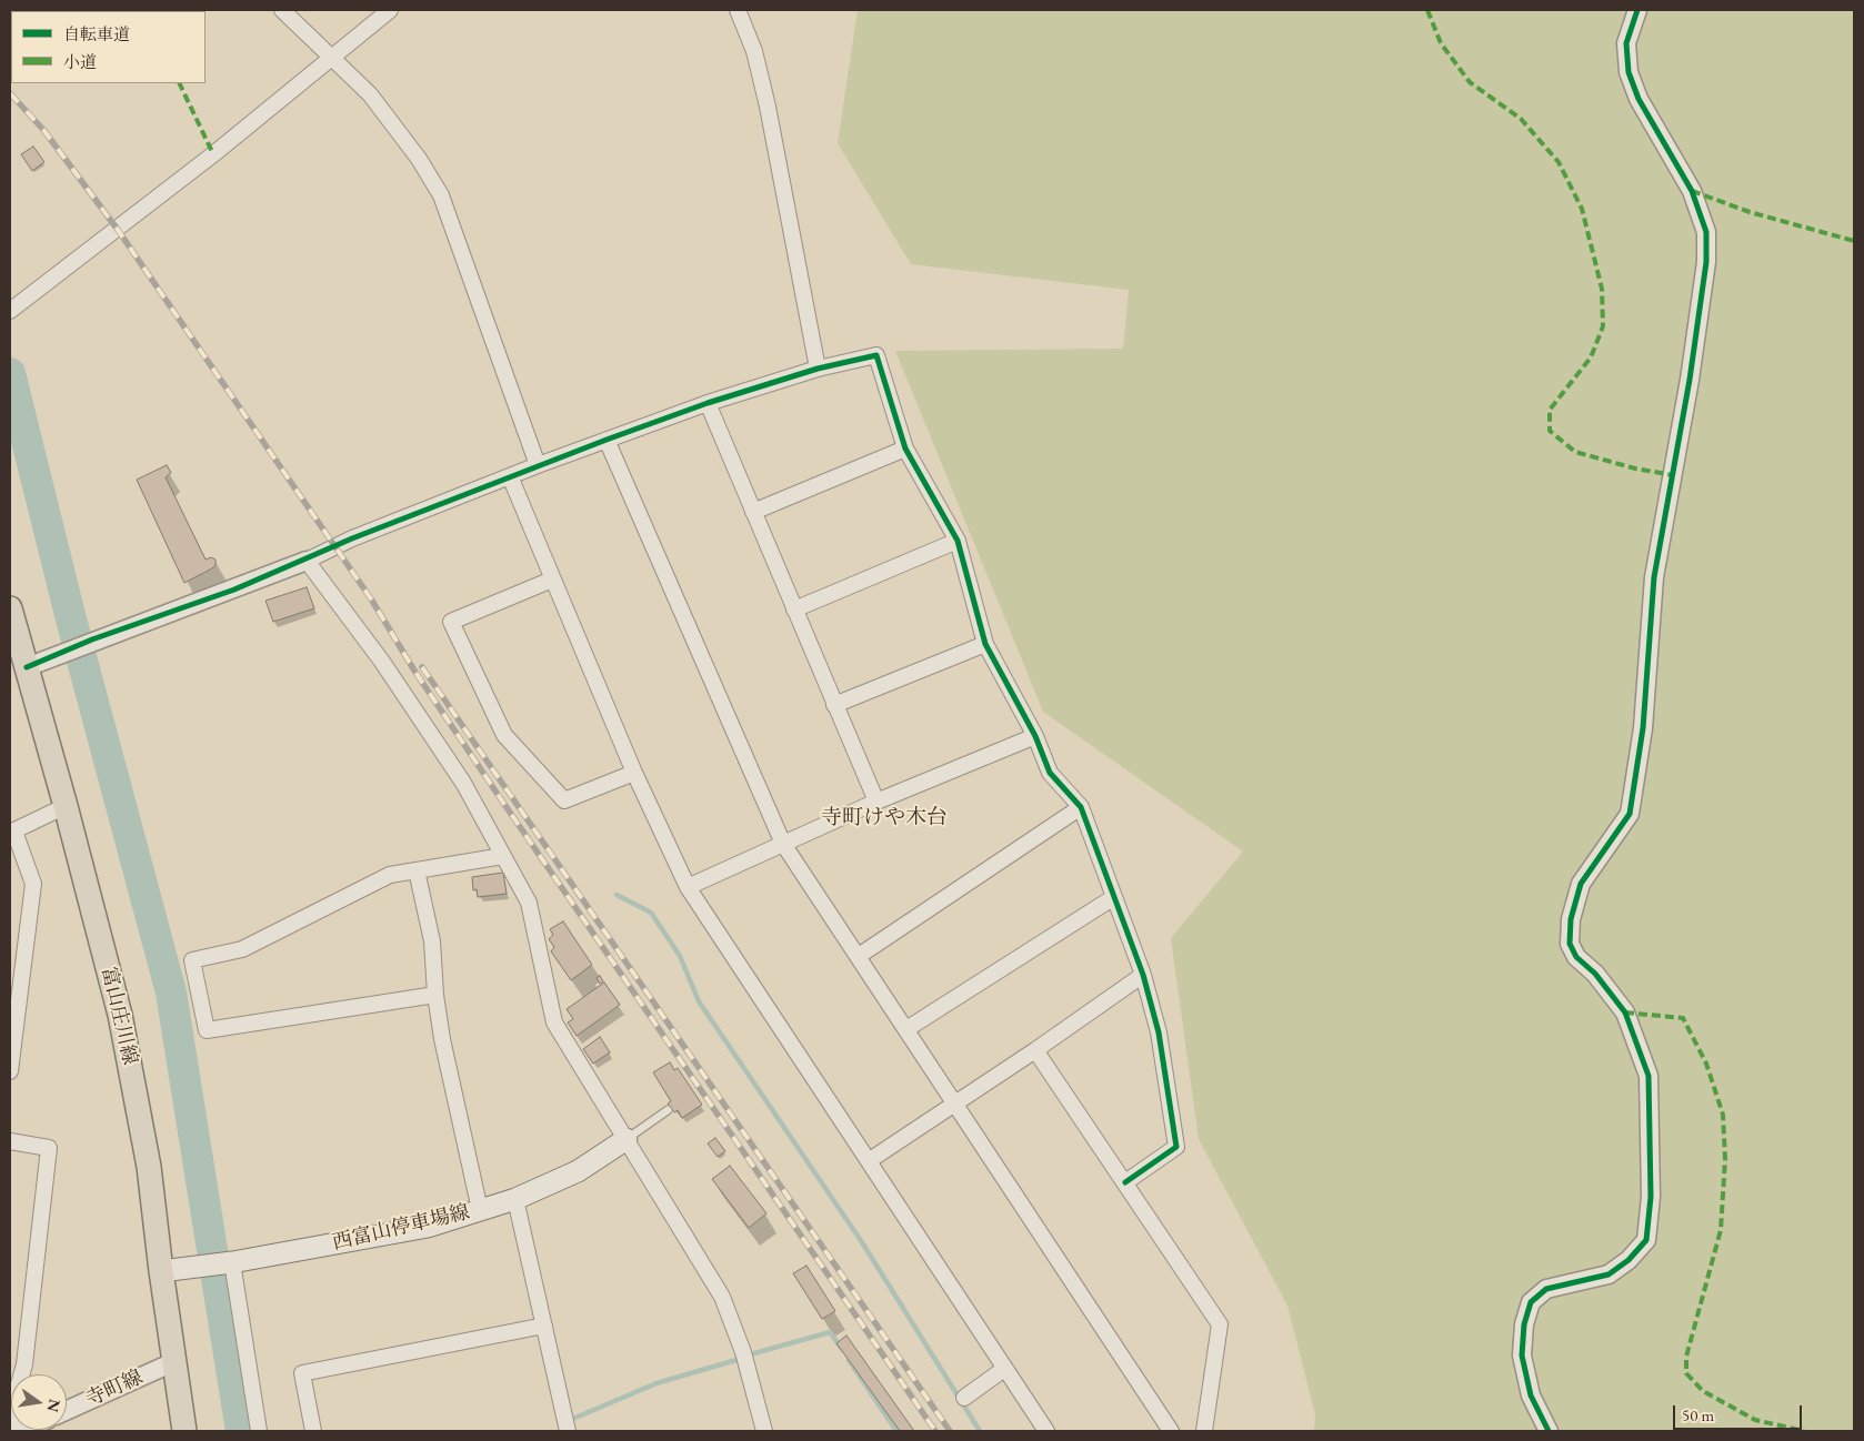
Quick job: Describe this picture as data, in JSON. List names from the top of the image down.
{
  "streets": {
    "main road": ["富山庄川線", "西富山停車場線"],
    "street": ["寺町線"]
  },
  "crossings": [
    ["富山庄川線", "西富山停車場線"],
    ["富山庄川線", "寺町線"]
  ],
  "districts": ["寺町けや木台"],
  "legend": ["自転車道", "小道"],
  "scale_bar": "50 m",
  "north": "right"
}
